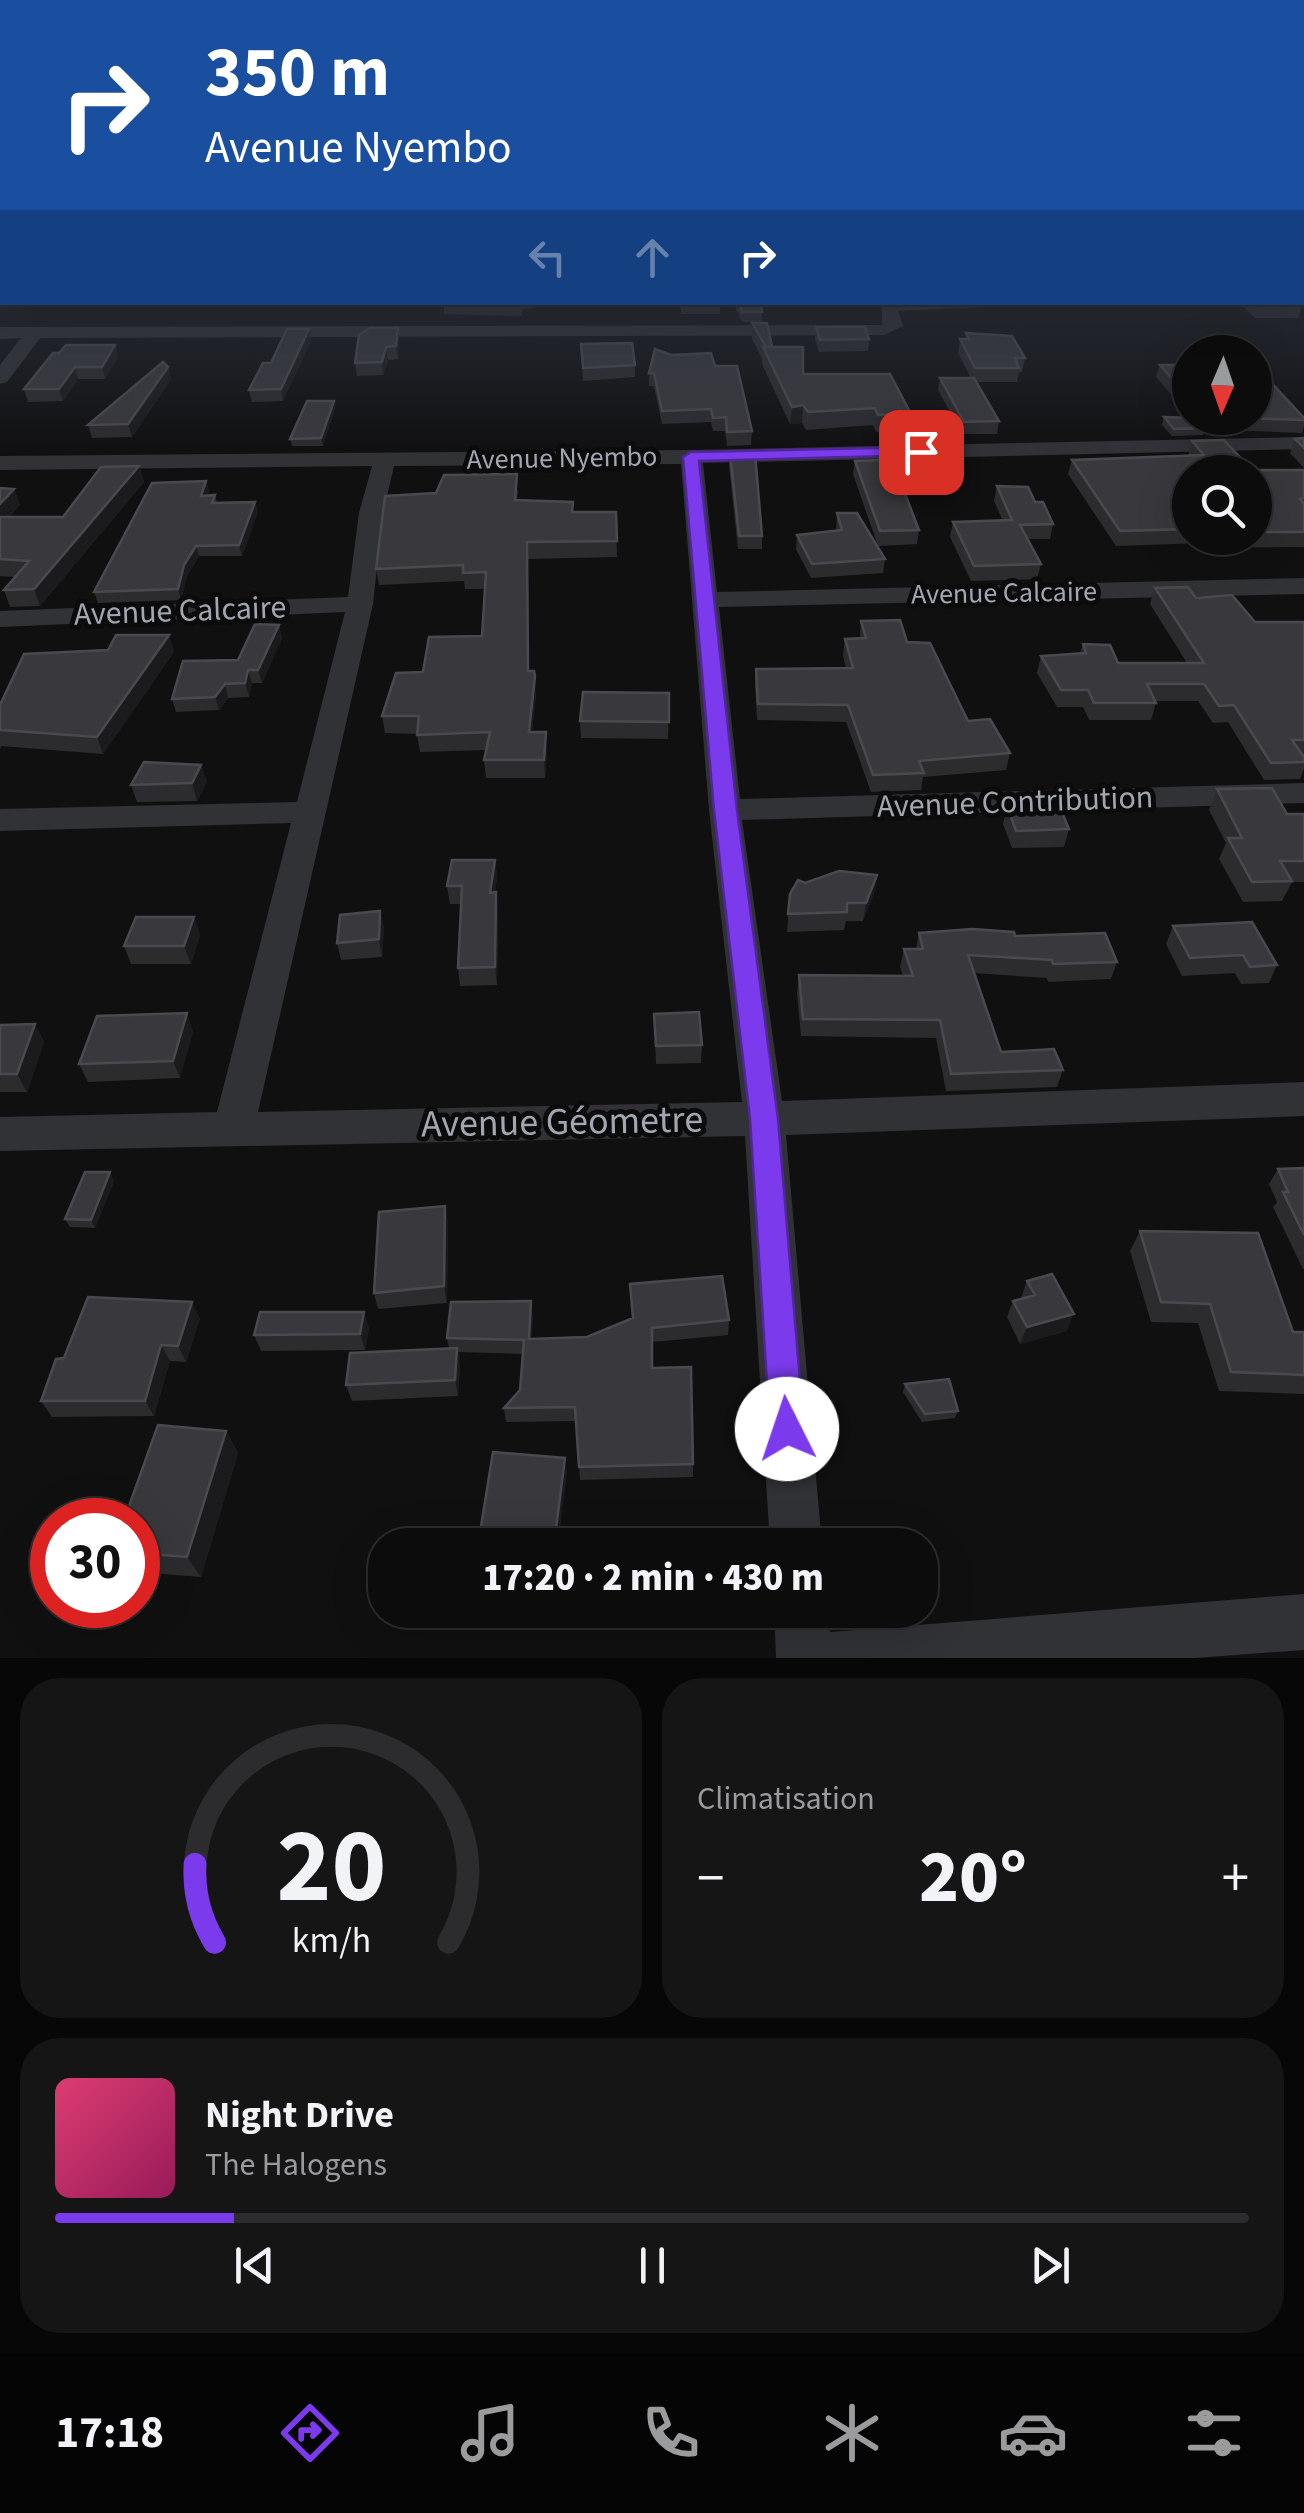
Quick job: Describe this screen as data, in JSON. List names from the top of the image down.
{
  "streets": {
    "street": [
      "Avenue Nyembo",
      "Avenue Calcaire",
      "Avenue Contribution",
      "Avenue Géometre"
    ]
  },
  "north": "bottom",
  "page": {
    "turn": ["350 m", "Avenue Nyembo"],
    "limit": "30",
    "trip": "17:20 · 2 min · 430 m",
    "tile": "Climatisation",
    "heat": ["−", "20°", "+"],
    "song": ["Night Drive", "The Halogens"],
    "tabs": "17:18",
    "gauge": ["20", "km/h"]
  }
}
